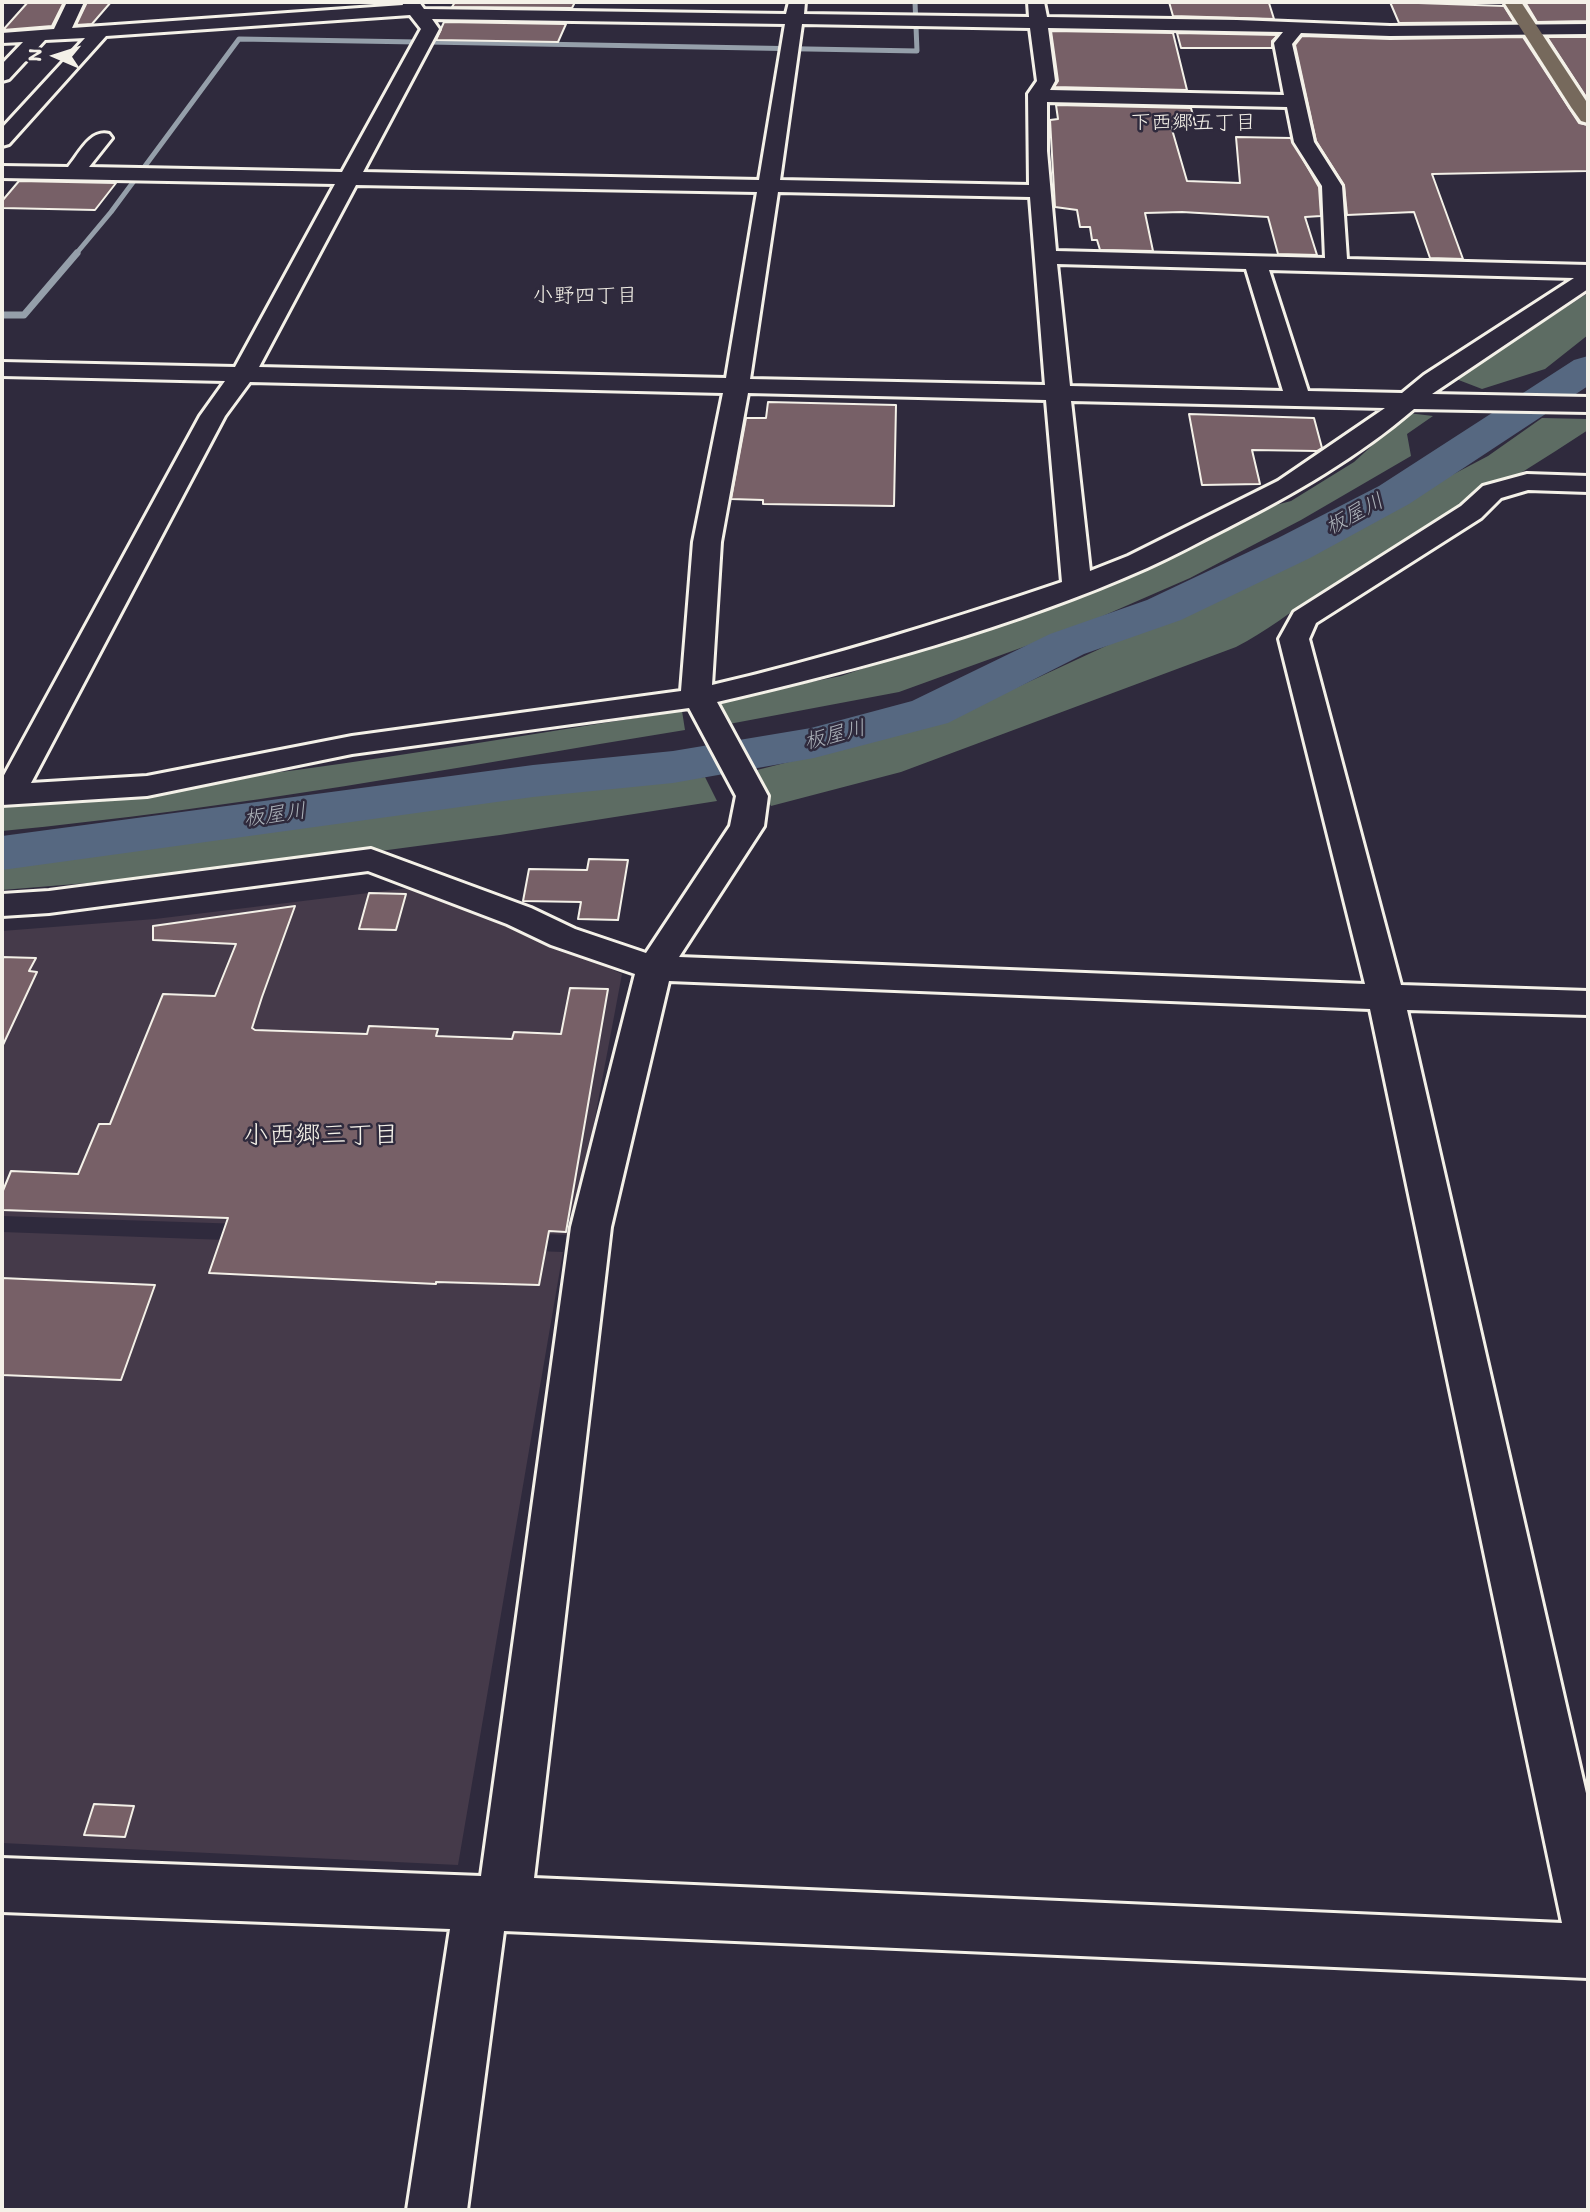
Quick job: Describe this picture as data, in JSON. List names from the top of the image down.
{
  "districts": ["下西郷五丁目", "小野四丁目", "小西郷三丁目"],
  "water": ["板屋川"],
  "north": "left"
}
